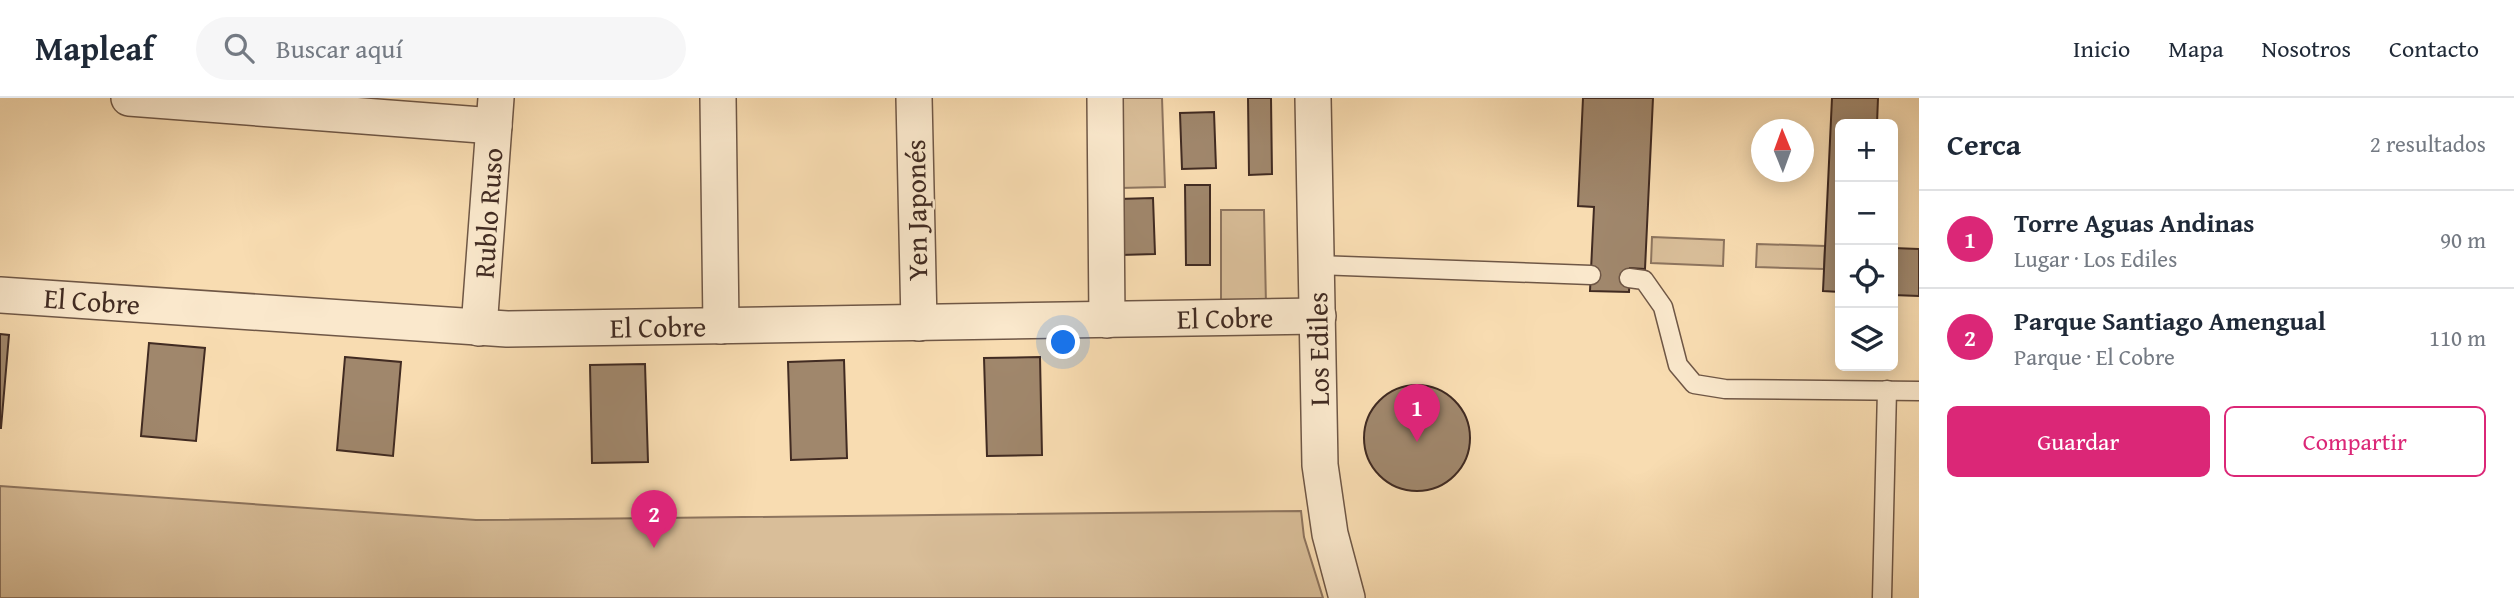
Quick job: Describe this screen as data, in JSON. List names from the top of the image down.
{
  "streets": {
    "street": [
      "Yen Japonés",
      "Rublo Ruso",
      "El Cobre",
      "Los Ediles"
    ]
  },
  "crossings": [
    ["Yen Japonés", "El Cobre"],
    ["Rublo Ruso", "El Cobre"],
    ["El Cobre", "Los Ediles"]
  ],
  "north": "top",
  "page": {
    "header": "Mapleaf",
    "search": "Buscar aquí",
    "nav": [
      "Inicio",
      "Mapa",
      "Nosotros",
      "Contacto"
    ],
    "heading": ["Cerca", "2 resultados"],
    "map_buttons": ["+", "−"],
    "list": [
      {
        "mark": "1",
        "name": "Torre Aguas Andinas",
        "note": "Lugar · Los Ediles",
        "value": "90 m"
      },
      {
        "mark": "2",
        "name": "Parque Santiago Amengual",
        "note": "Parque · El Cobre",
        "value": "110 m"
      }
    ],
    "pins": ["1", "2"],
    "buttons": ["Guardar", "Compartir"]
  }
}
